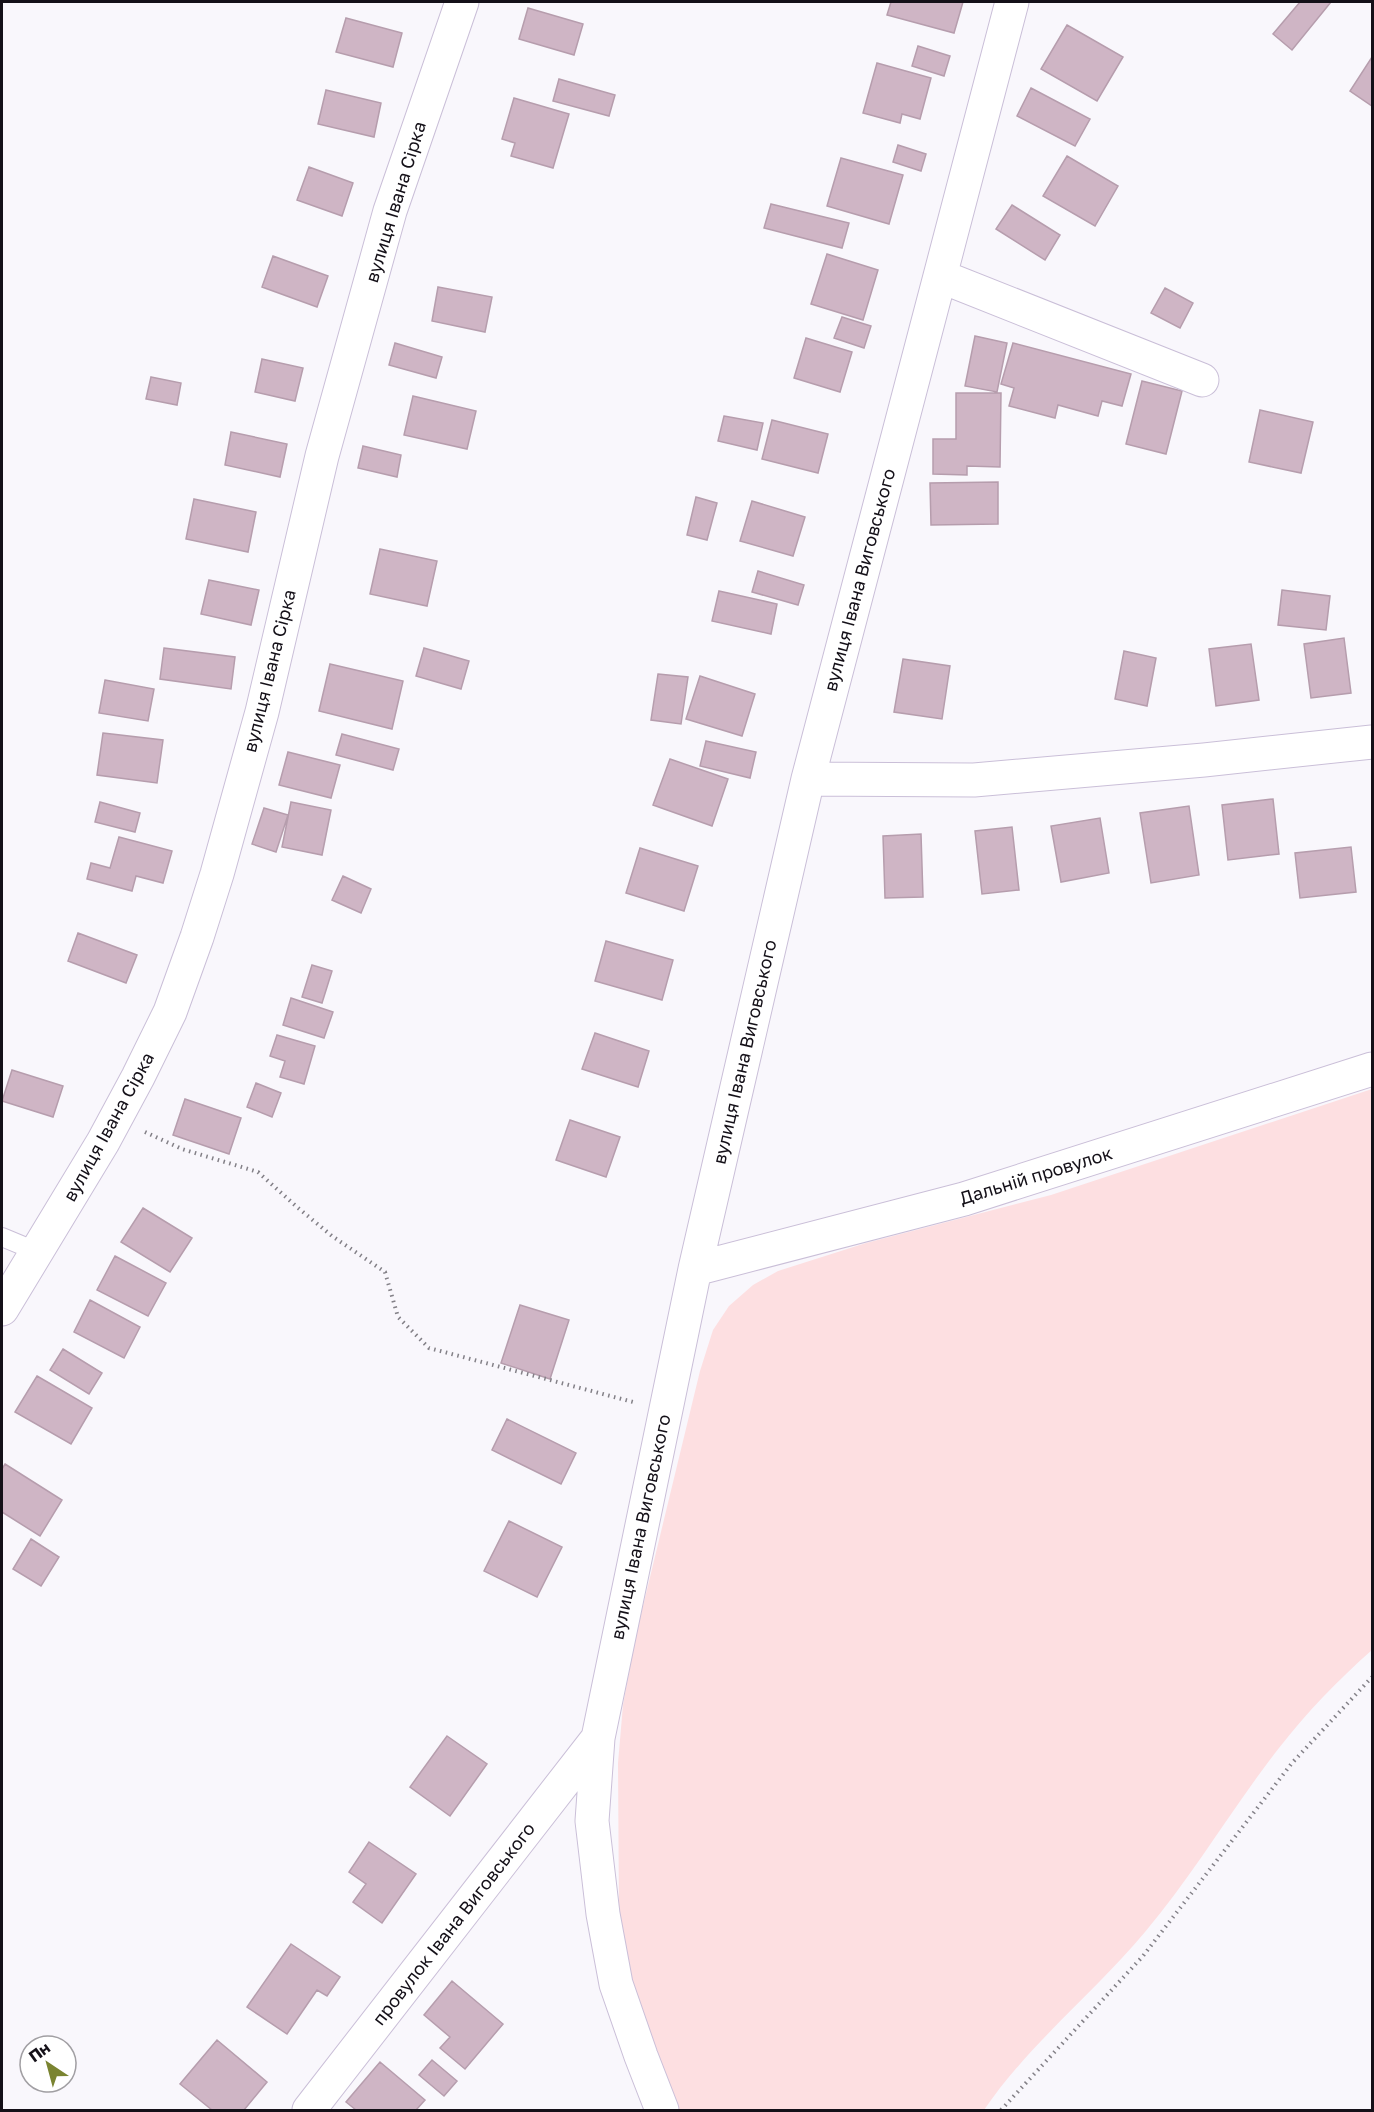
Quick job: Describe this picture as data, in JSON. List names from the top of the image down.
{
  "streets": {
    "street": [
      "вулиця Івана Сірка",
      "вулиця Івана Виговського",
      "Дальній провулок",
      "провулок Івана Виговського"
    ]
  },
  "crossings": [
    ["вулиця Івана Виговського", "Дальній провулок"],
    ["вулиця Івана Виговського", "провулок Івана Виговського"]
  ],
  "north": "top left"
}
